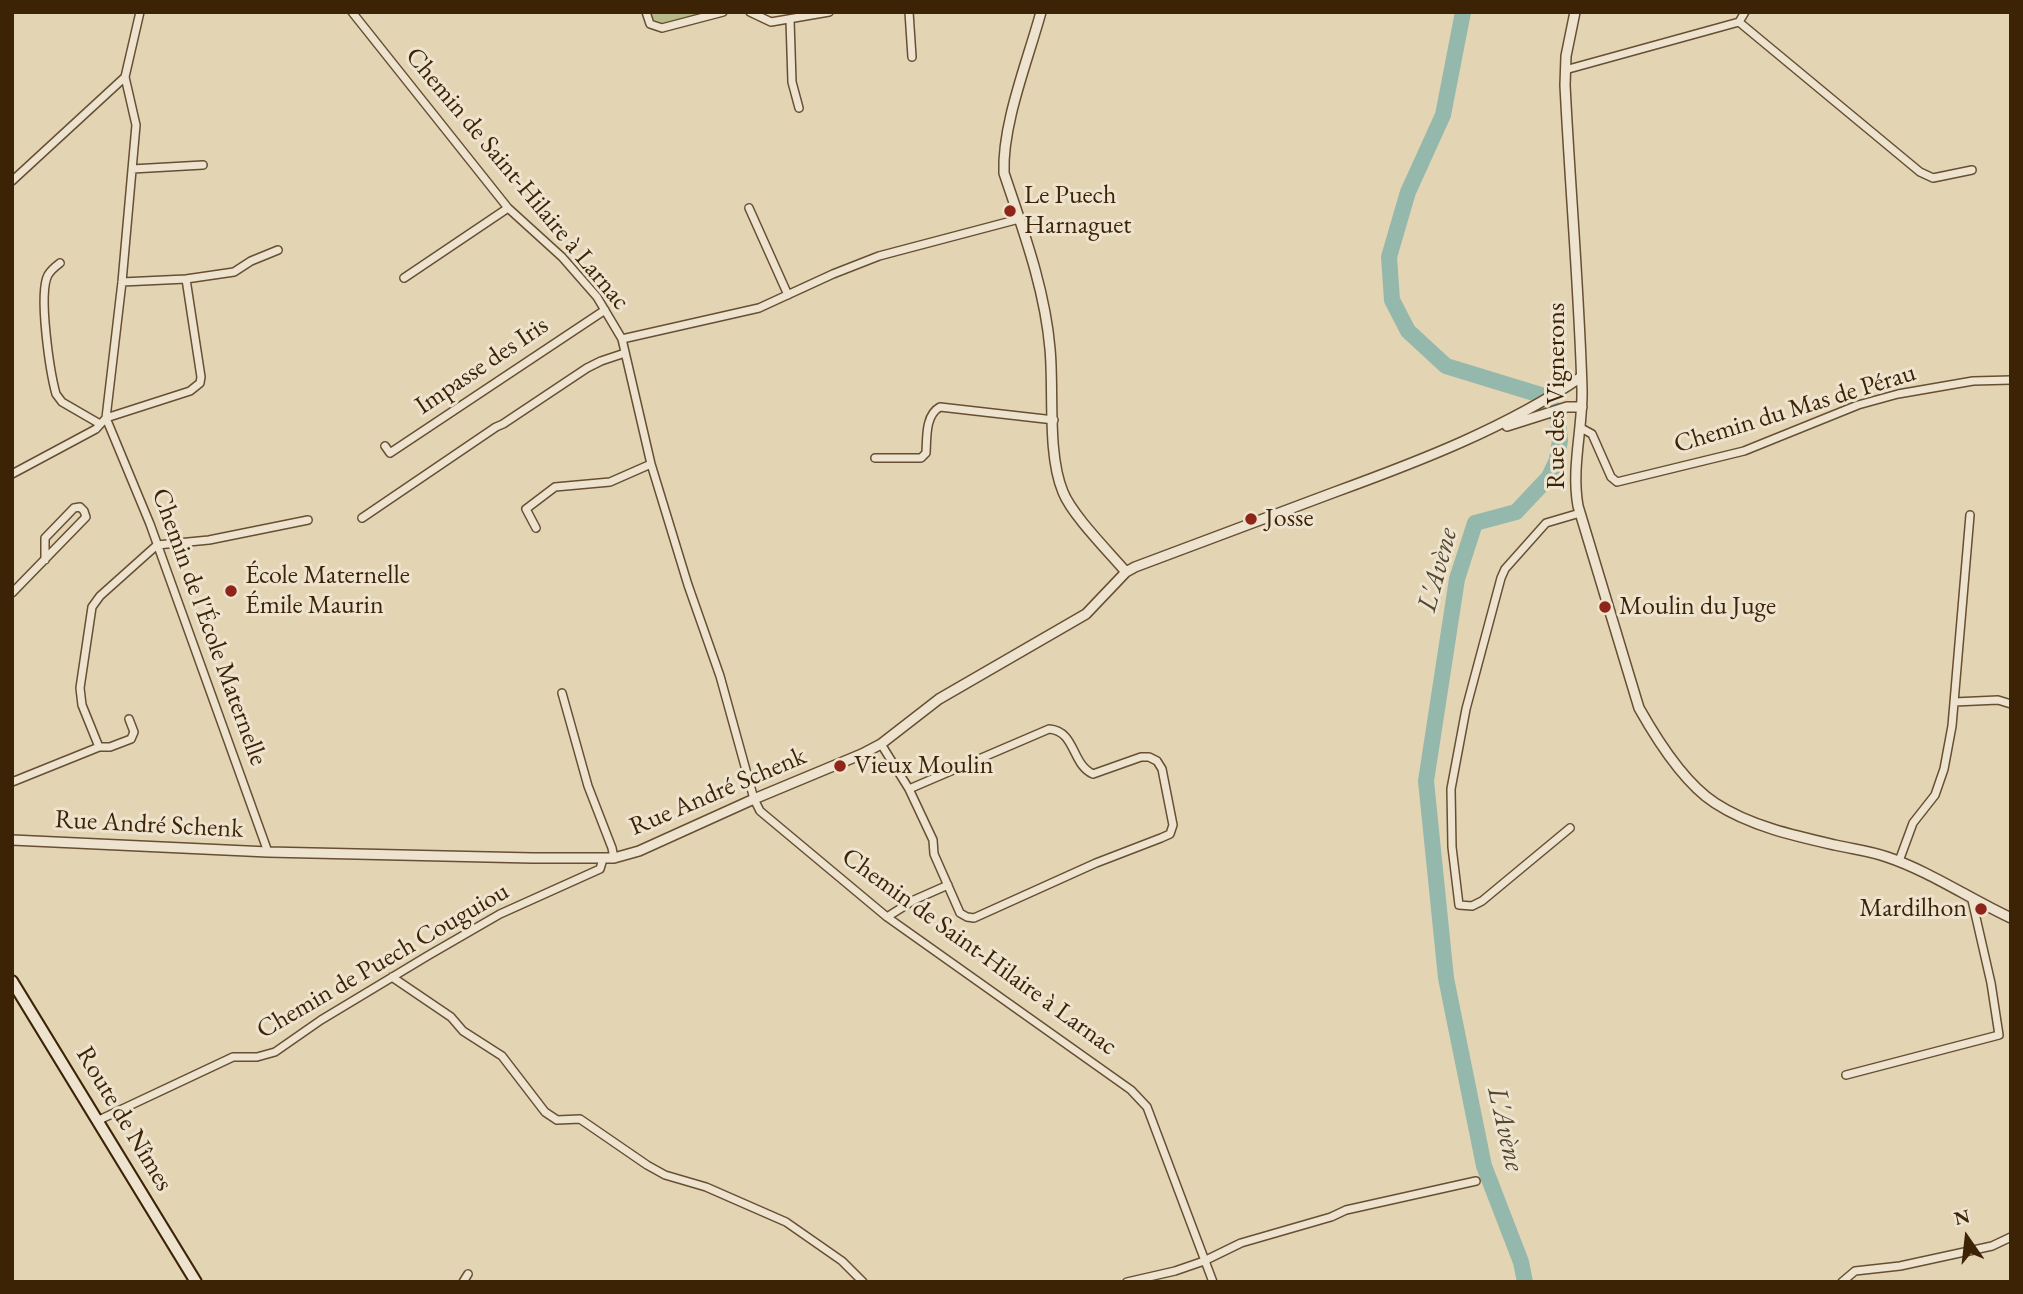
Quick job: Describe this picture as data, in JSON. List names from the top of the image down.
{
  "streets": {
    "main road": ["Route de Nîmes"],
    "street": [
      "Chemin de Saint-Hilaire à Larnac",
      "Impasse des Iris",
      "Rue des Vignerons",
      "Chemin du Mas de Pérau",
      "Chemin de l'École Maternelle",
      "Rue André Schenk",
      "Chemin de Puech Couguiou"
    ]
  },
  "crossings": [
    ["Chemin de Saint-Hilaire à Larnac", "Impasse des Iris"],
    ["Chemin de Saint-Hilaire à Larnac", "Rue André Schenk"],
    ["Rue des Vignerons", "Chemin du Mas de Pérau"],
    ["Rue des Vignerons", "Rue André Schenk"],
    ["Chemin de l'École Maternelle", "Rue André Schenk"],
    ["Rue André Schenk", "Chemin de Puech Couguiou"],
    ["Chemin de Puech Couguiou", "Route de Nîmes"]
  ],
  "water": ["L'Avène"],
  "places": [
    "Le Puech Harnaguet",
    "Josse",
    "École Maternelle Émile Maurin",
    "Moulin du Juge",
    "Vieux Moulin",
    "Mardilhon"
  ],
  "north": "top"
}
